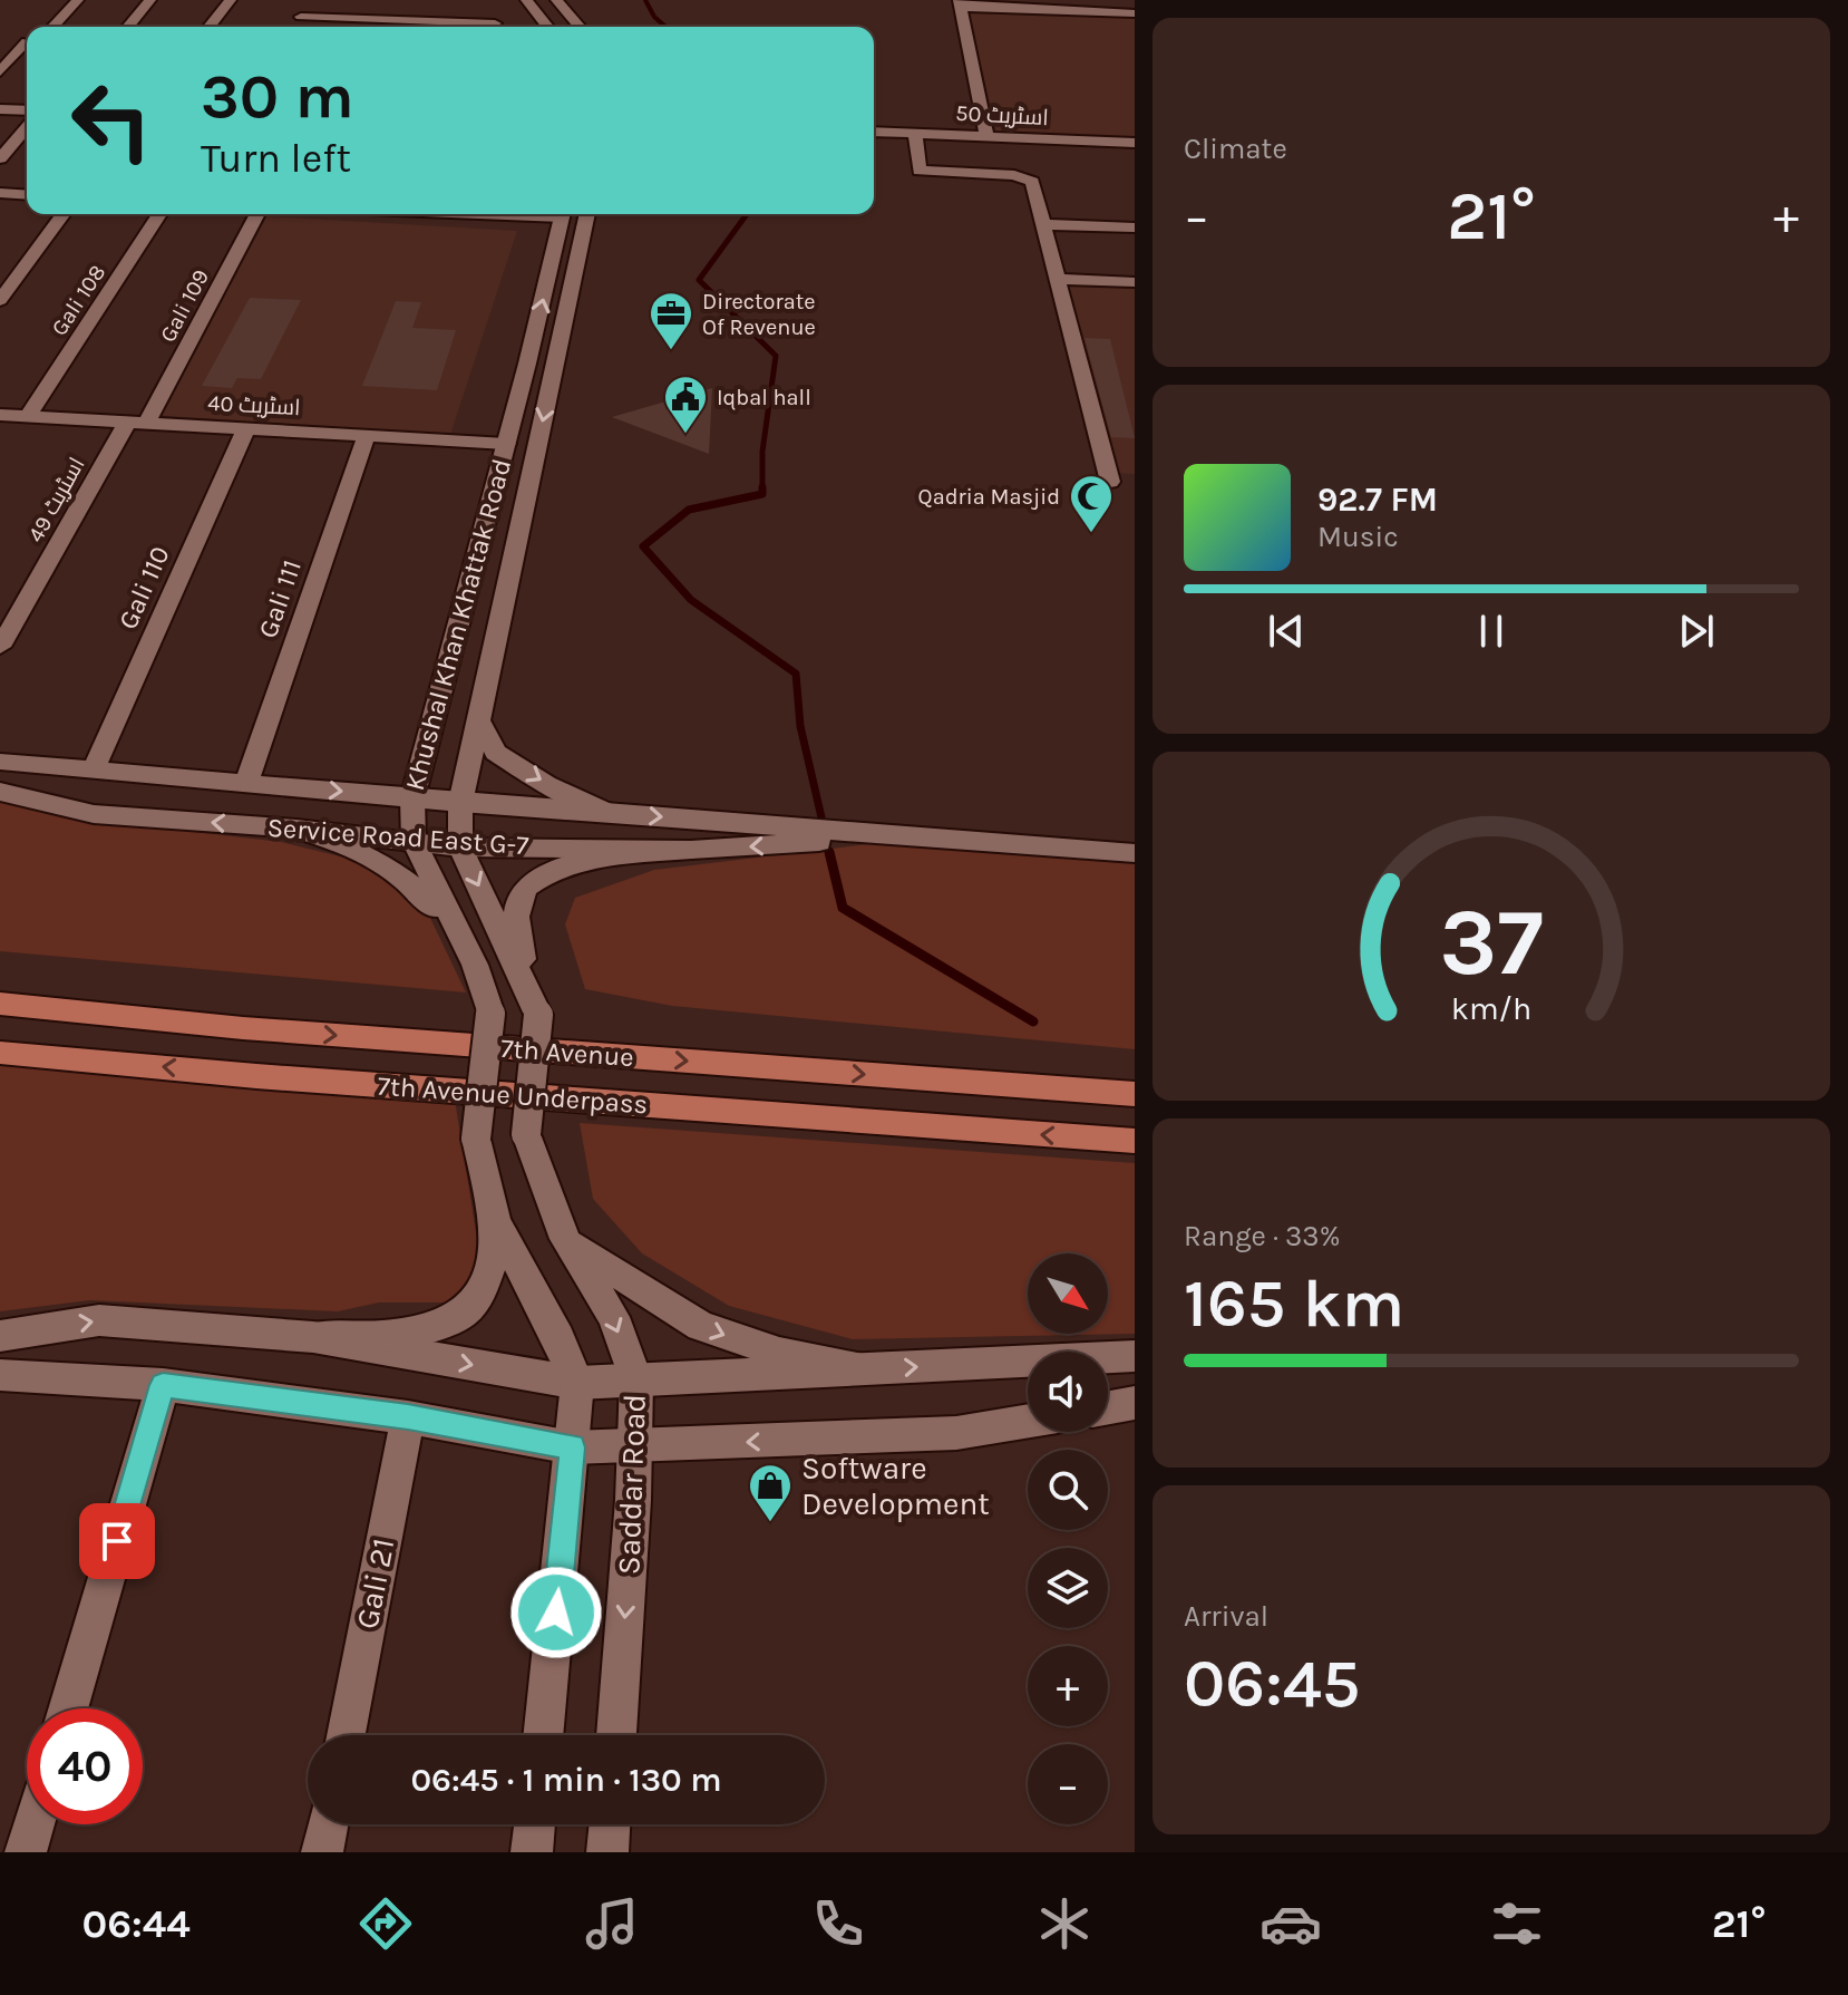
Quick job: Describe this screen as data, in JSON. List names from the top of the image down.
{
  "streets": {
    "main road": ["7th Avenue", "7th Avenue Underpass"],
    "street": [
      "اسٹریٹ 50",
      "Gali 108",
      "Gali 109",
      "اسٹریٹ 40",
      "اسٹریٹ 49",
      "Gali 110",
      "Gali 111",
      "Khushal Khan Khattak Road",
      "Service Road East G-7",
      "Saddar Road",
      "Gali 21"
    ]
  },
  "crossings": [
    ["Gali 108", "اسٹریٹ 40"],
    ["Gali 109", "اسٹریٹ 40"],
    ["Gali 109", "اسٹریٹ 49"],
    ["اسٹریٹ 40", "اسٹریٹ 49"],
    ["اسٹریٹ 40", "Gali 110"],
    ["اسٹریٹ 40", "Gali 111"],
    ["اسٹریٹ 40", "Khushal Khan Khattak Road"],
    ["Gali 110", "Service Road East G-7"],
    ["Gali 111", "Service Road East G-7"],
    ["Khushal Khan Khattak Road", "Service Road East G-7"],
    ["Khushal Khan Khattak Road", "Saddar Road"]
  ],
  "one_way": ["7th Avenue", "7th Avenue Underpass"],
  "places": {
    "office": ["Directorate Of Revenue"],
    "public building": ["Iqbal hall"],
    "mosque": ["Qadria Masjid"],
    "shop": ["Software Development"]
  },
  "north": "bottom right",
  "page": {
    "tile": [
      "Climate",
      ["Range · 33%", "165 km"],
      ["Arrival", "06:45"]
    ],
    "turn": ["30 m", "Turn left"],
    "heat": ["−", "21°", "+"],
    "song": ["92.7 FM", "Music"],
    "map_buttons": ["+", "−"],
    "limit": "40",
    "trip": "06:45 · 1 min · 130 m",
    "tabs": ["06:44", "21°"],
    "gauge": ["37", "km/h"]
  }
}
